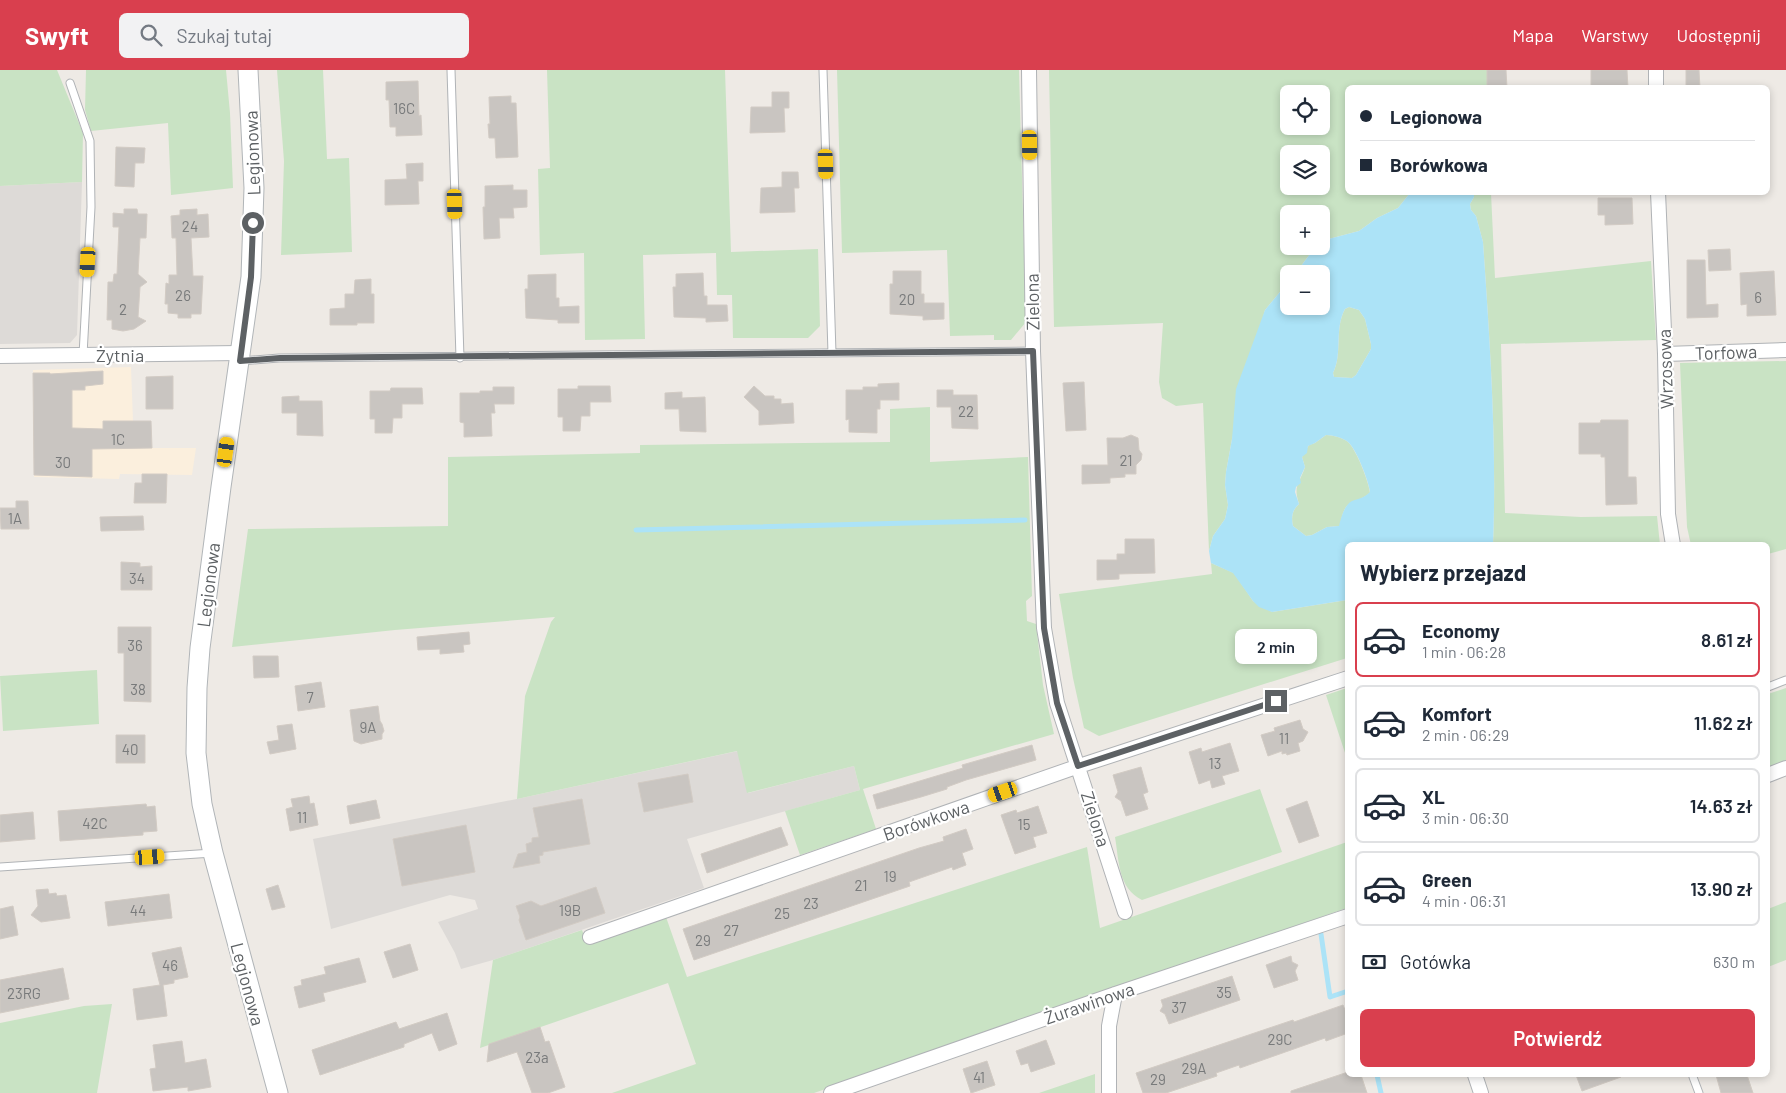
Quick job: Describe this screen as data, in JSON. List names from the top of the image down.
{
  "streets": {
    "main road": ["Legionowa"],
    "street": [
      "Zielona",
      "Torfowa",
      "Żytnia",
      "Wrzosowa",
      "Borówkowa",
      "Żurawinowa"
    ]
  },
  "crossings": [
    ["Legionowa", "Żytnia"],
    ["Zielona", "Borówkowa"],
    ["Torfowa", "Wrzosowa"]
  ],
  "house_numbers": [
    "16C",
    "24",
    "26",
    "6",
    "20",
    "2",
    "22",
    "1C",
    "21",
    "30",
    "1A",
    "34",
    "36",
    "38",
    "7",
    "9A",
    "11",
    "40",
    "13",
    "11",
    "42C",
    "15",
    "19",
    "21",
    "23",
    "44",
    "19B",
    "25",
    "27",
    "29",
    "46",
    "35",
    "23RG",
    "37",
    "29C",
    "23a",
    "29A",
    "41",
    "29"
  ],
  "page": {
    "header": "Swyft",
    "search": "Szukaj tutaj",
    "nav": ["Mapa", "Warstwy", "Udostępnij"],
    "map_buttons": ["+", "−"],
    "banner": ["Legionowa", "Borówkowa"],
    "heading": "Wybierz przejazd",
    "list": [
      {
        "name": "Economy",
        "note": "1 min · 06:28",
        "value": "8.61 zł"
      },
      {
        "name": "Komfort",
        "note": "2 min · 06:29",
        "value": "11.62 zł"
      },
      {
        "name": "XL",
        "note": "3 min · 06:30",
        "value": "14.63 zł"
      },
      {
        "name": "Green",
        "note": "4 min · 06:31",
        "value": "13.90 zł"
      }
    ],
    "bubble": "2 min",
    "pay": ["Gotówka", "630 m"],
    "buttons": "Potwierdź"
  }
}
